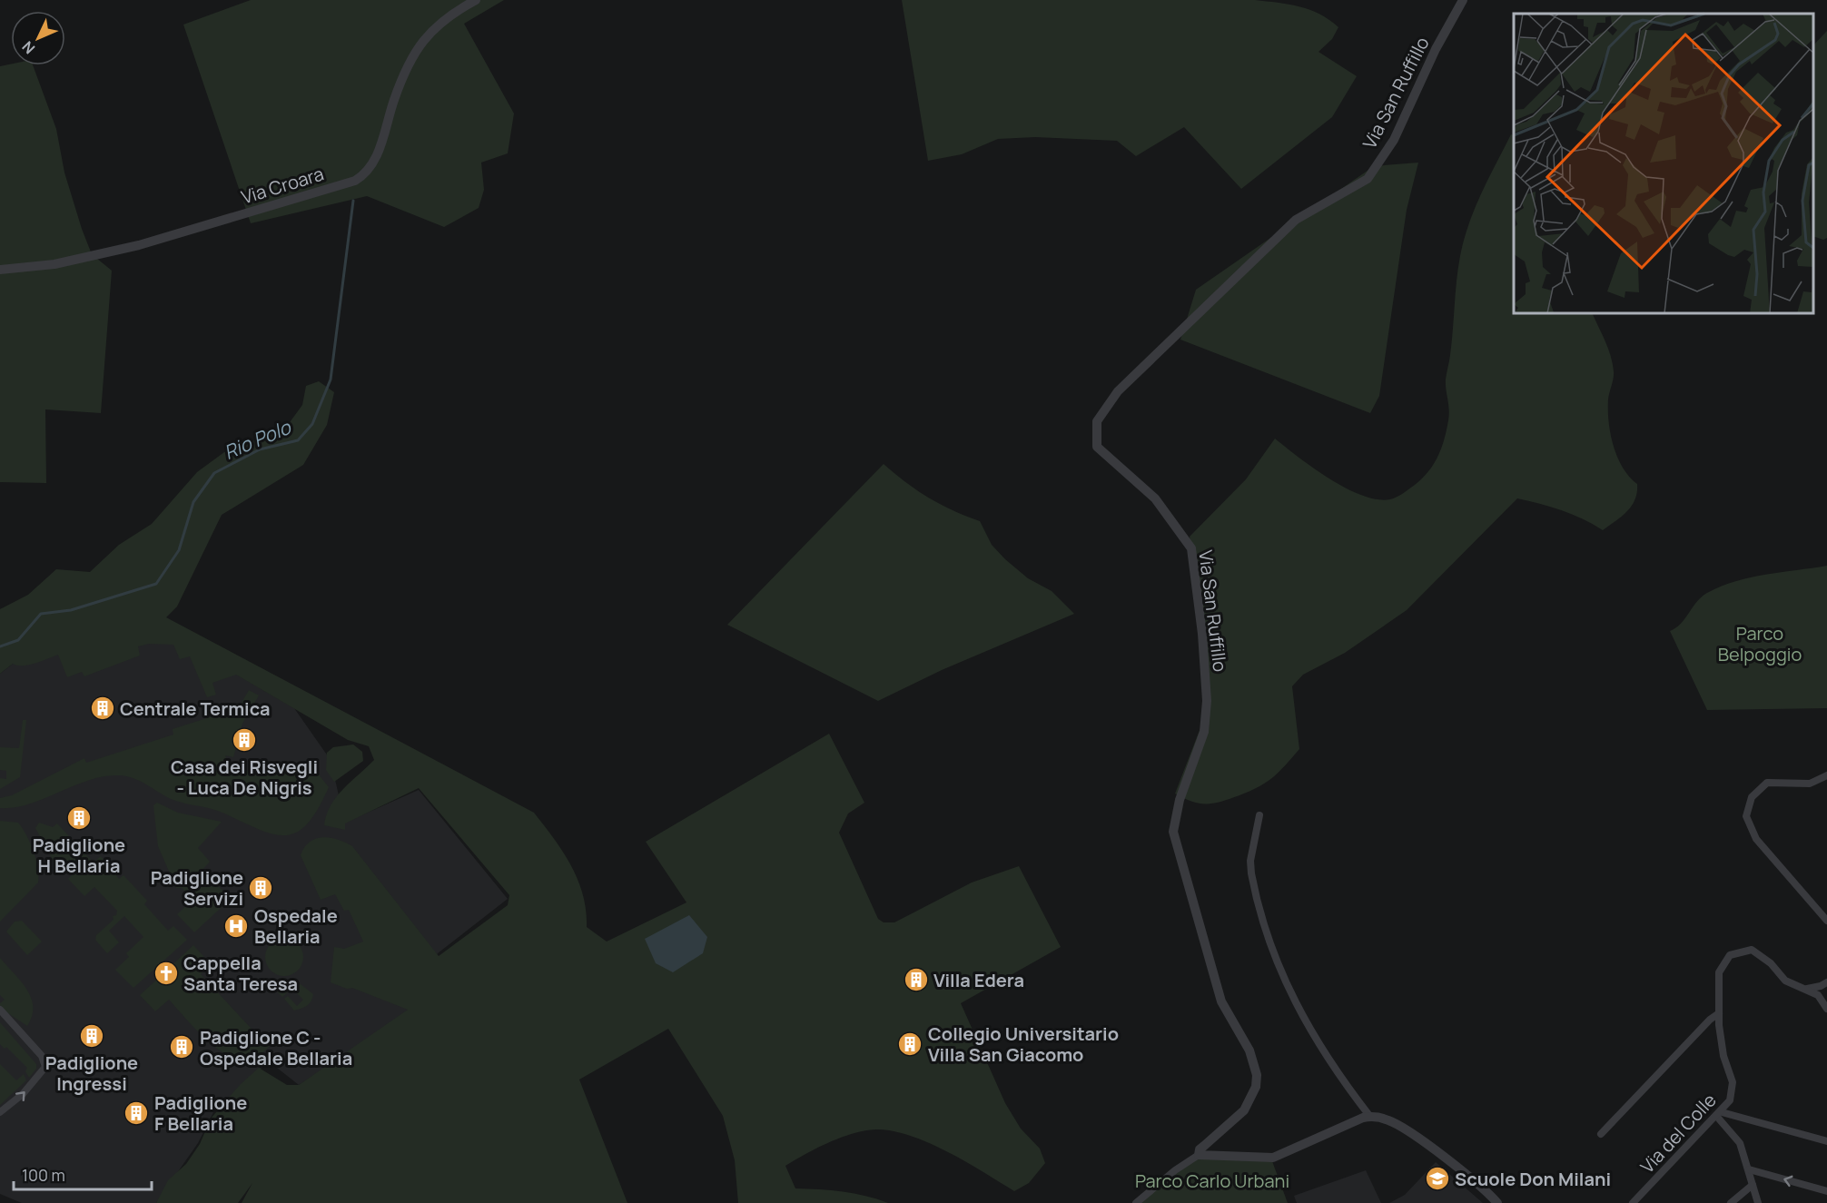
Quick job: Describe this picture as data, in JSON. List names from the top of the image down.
{
  "streets": {
    "street": ["Via San Ruffillo", "Via Croara", "Via del Colle"]
  },
  "water": ["Rio Polo"],
  "parks": ["Parco Belpoggio", "Parco Carlo Urbani"],
  "places": {
    "building": [
      "Centrale Termica",
      "Casa dei Risvegli - Luca De Nigris",
      "Padiglione H Bellaria",
      "Padiglione Servizi",
      "Villa Edera",
      "Padiglione Ingressi",
      "Collegio Universitario Villa San Giacomo",
      "Padiglione C - Ospedale Bellaria",
      "Padiglione F Bellaria"
    ],
    "hospital": ["Ospedale Bellaria"],
    "church": ["Cappella Santa Teresa"],
    "school or university": ["Scuole Don Milani"]
  },
  "scale_bar": "100 m",
  "north": "bottom left"
}
